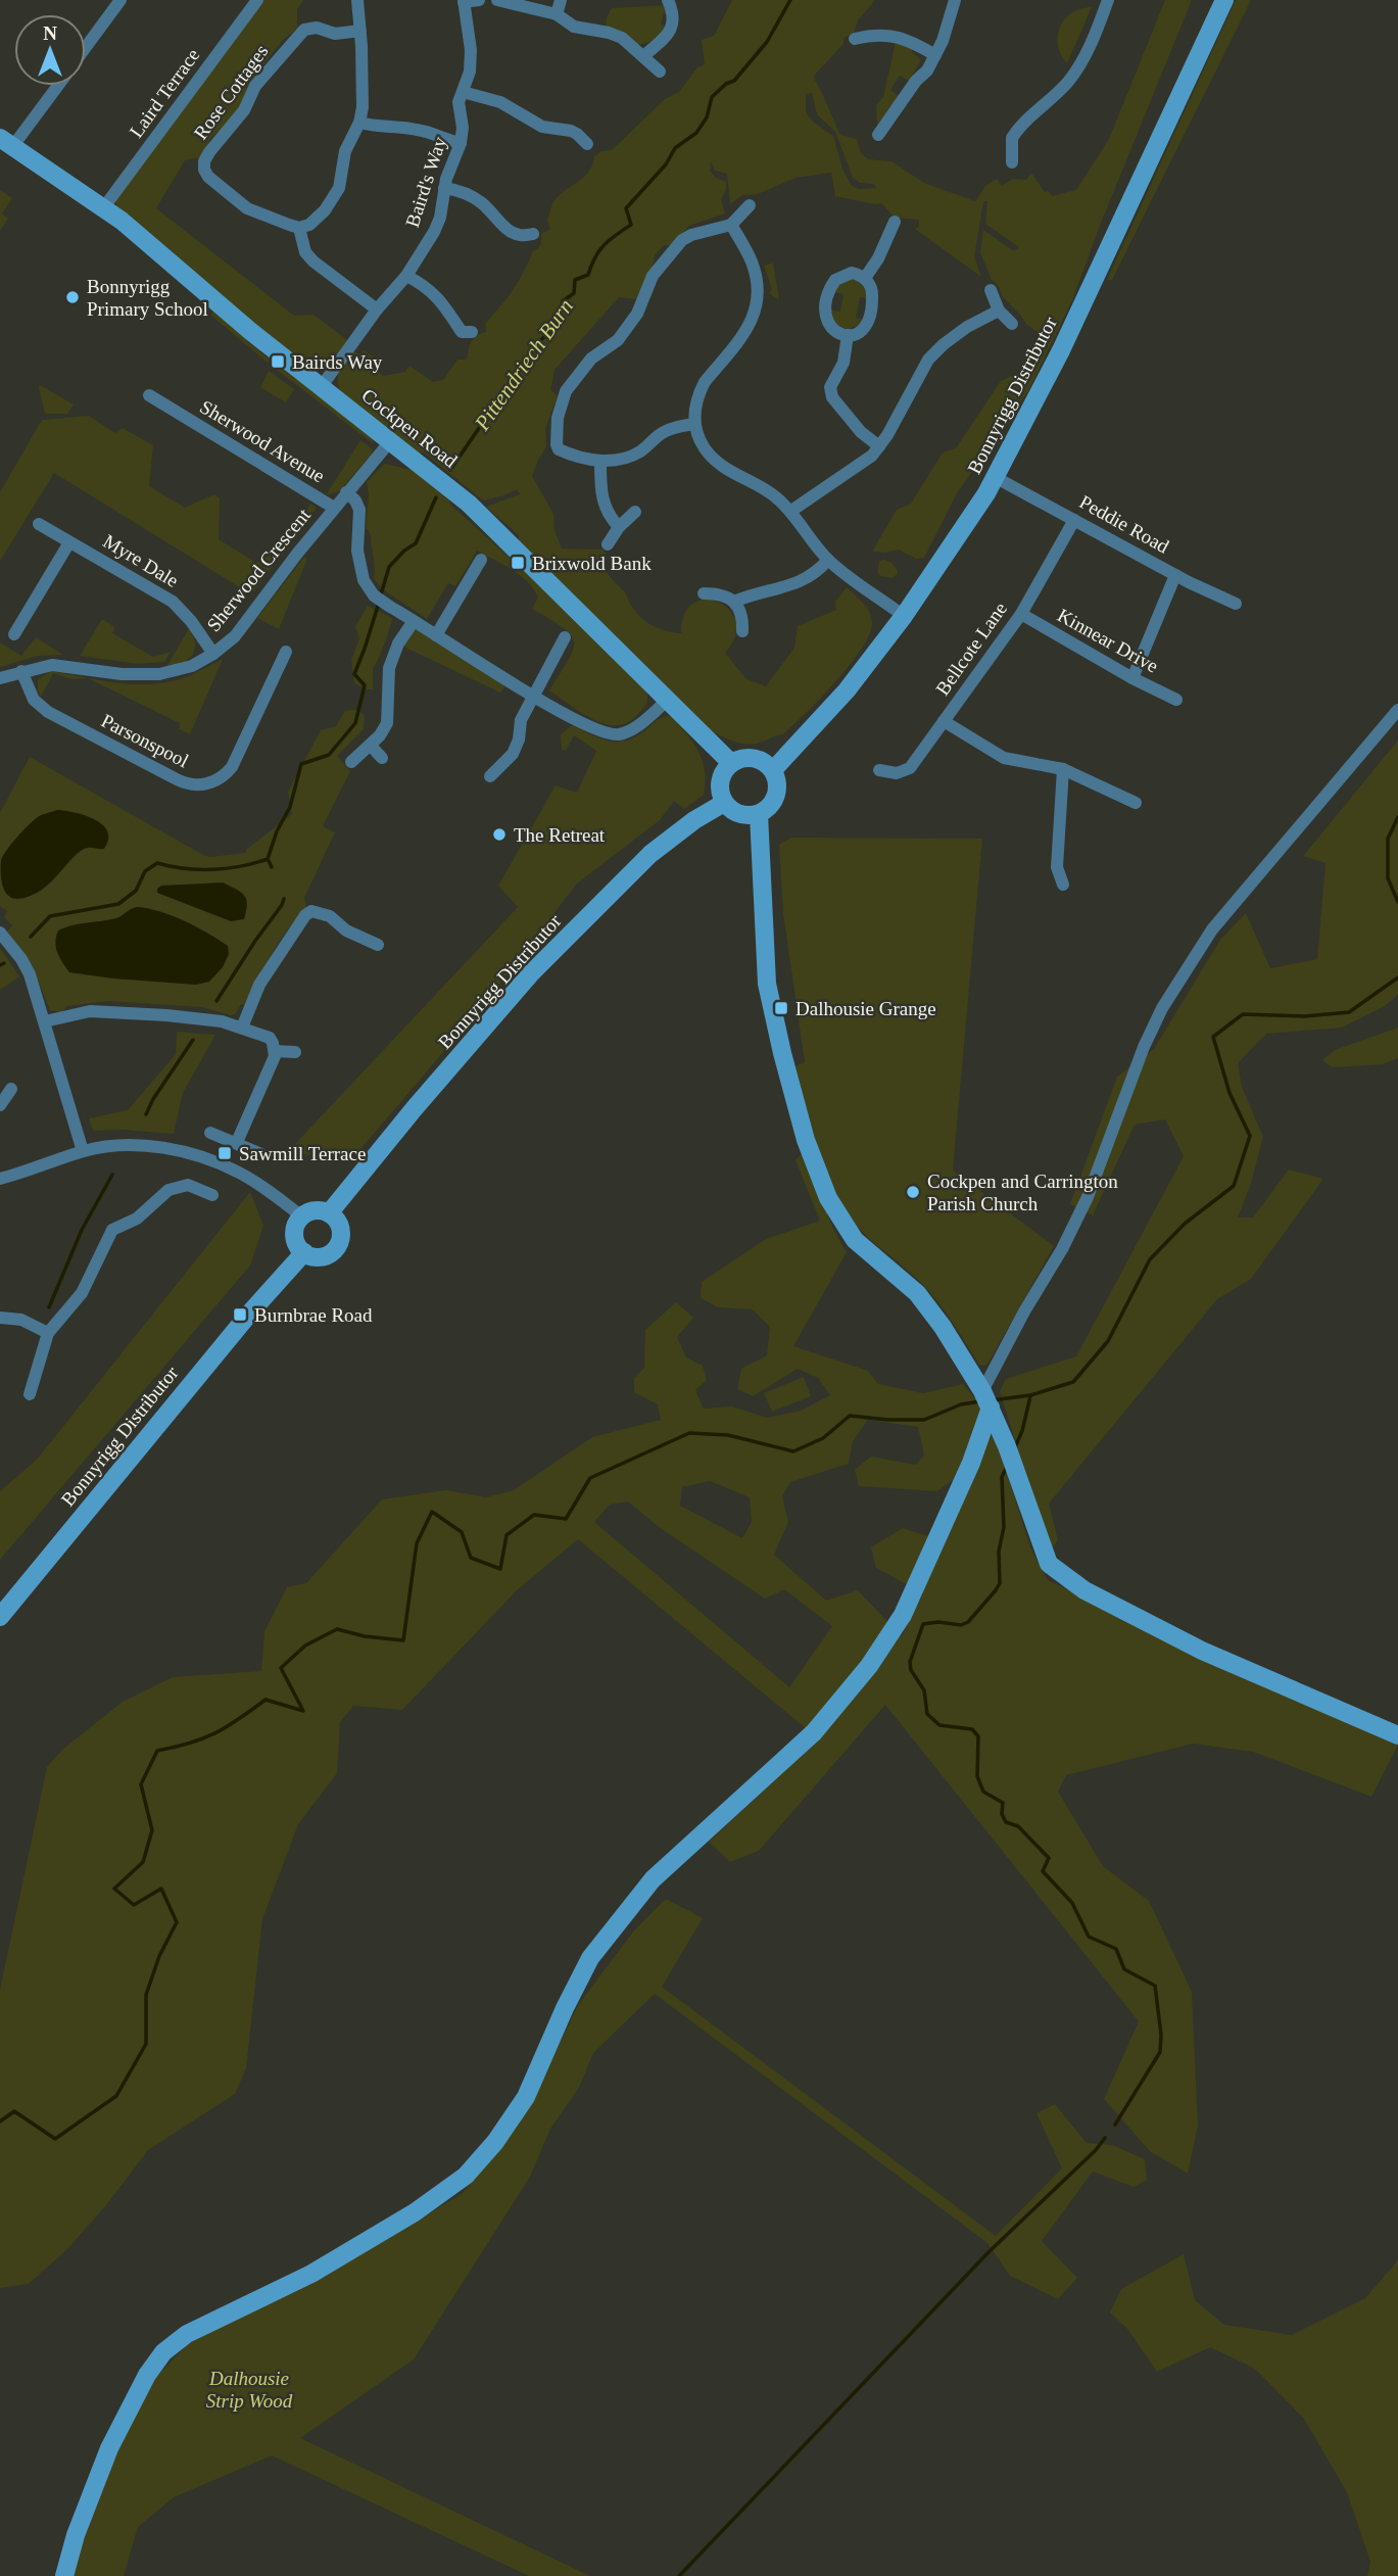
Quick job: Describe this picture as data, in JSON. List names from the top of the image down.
{
  "streets": {
    "main road": ["Bonnyrigg Distributor", "Cockpen Road"],
    "street": [
      "Rose Cottages",
      "Laird Terrace",
      "Baird's Way",
      "Sherwood Avenue",
      "Peddie Road",
      "Myre Dale",
      "Sherwood Crescent",
      "Kinnear Drive",
      "Bellcote Lane",
      "Parsonspool"
    ]
  },
  "crossings": [
    ["Laird Terrace", "Cockpen Road"],
    ["Baird's Way", "Cockpen Road"],
    ["Bonnyrigg Distributor", "Cockpen Road"],
    ["Bonnyrigg Distributor", "Peddie Road"],
    ["Cockpen Road", "Sherwood Crescent"],
    ["Sherwood Avenue", "Sherwood Crescent"],
    ["Peddie Road", "Bellcote Lane"],
    ["Myre Dale", "Sherwood Crescent"],
    ["Sherwood Crescent", "Parsonspool"],
    ["Kinnear Drive", "Bellcote Lane"]
  ],
  "water": ["Pittendriech Burn"],
  "parks": ["Dalhousie Strip Wood"],
  "places": {
    "other": ["Bonnyrigg Primary School", "The Retreat", "Cockpen and Carrington Parish Church"],
    "transit": [
      "Bairds Way",
      "Brixwold Bank",
      "Dalhousie Grange",
      "Sawmill Terrace",
      "Burnbrae Road"
    ]
  },
  "north": "top"
}
